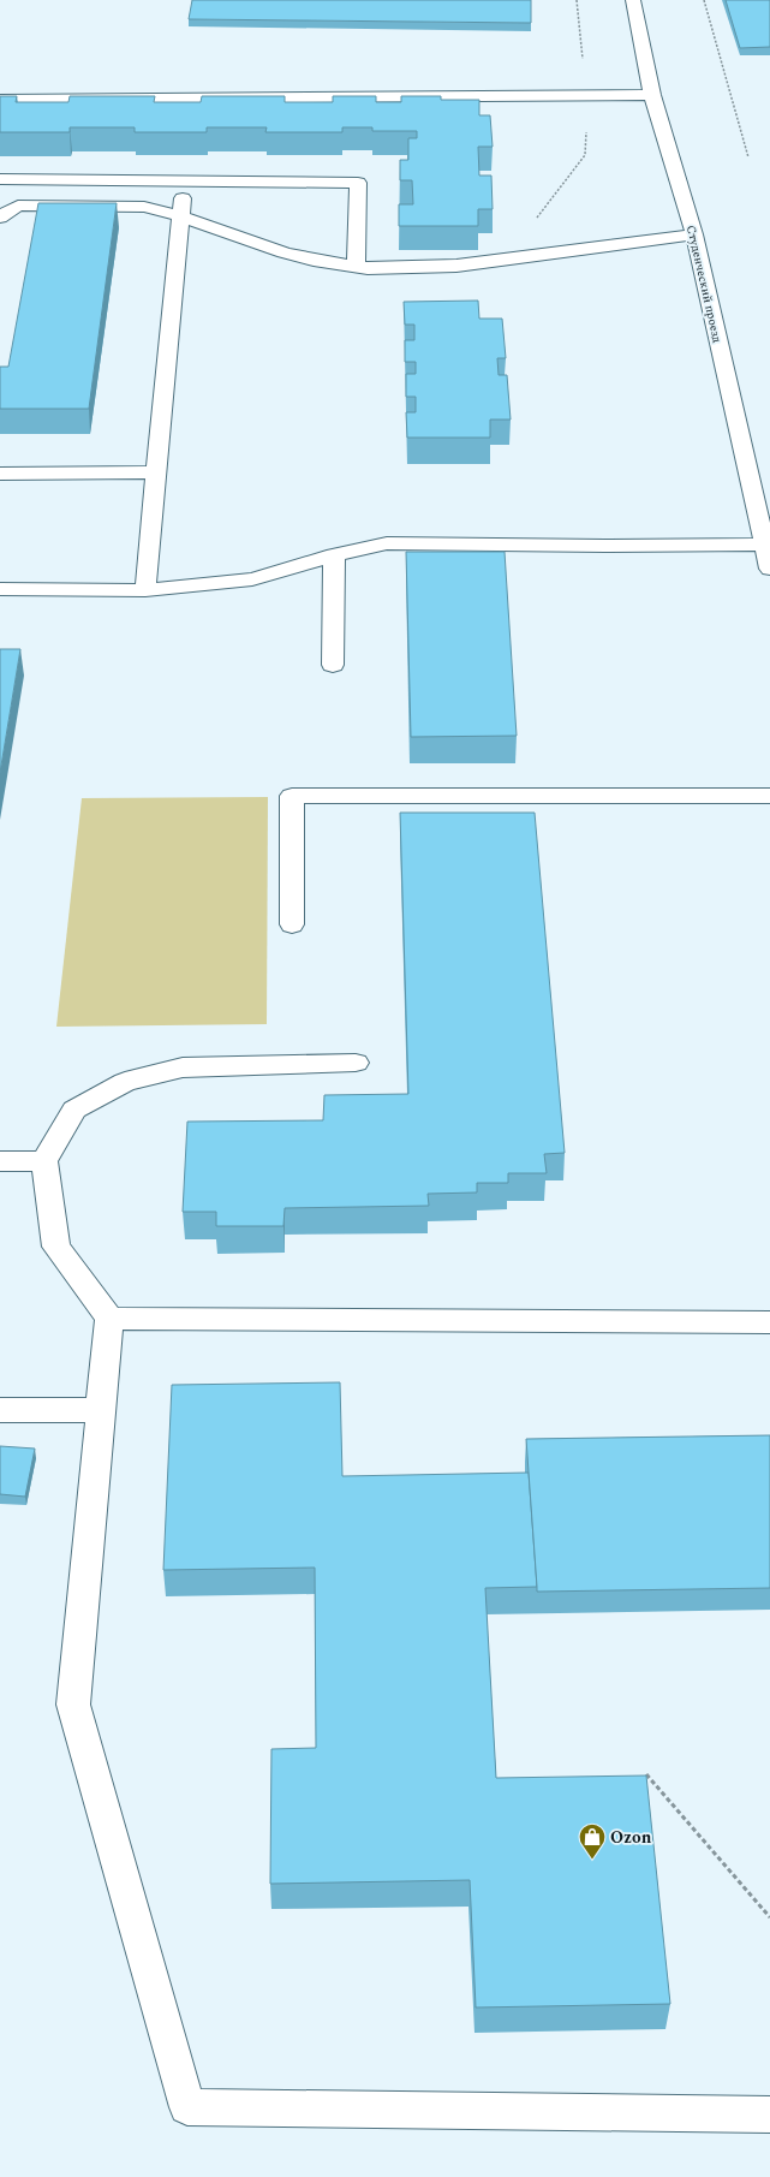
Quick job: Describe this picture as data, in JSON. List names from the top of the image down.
{
  "streets": {
    "street": ["Студенческий проезд"]
  },
  "places": {
    "shop": ["Ozon"]
  }
}
